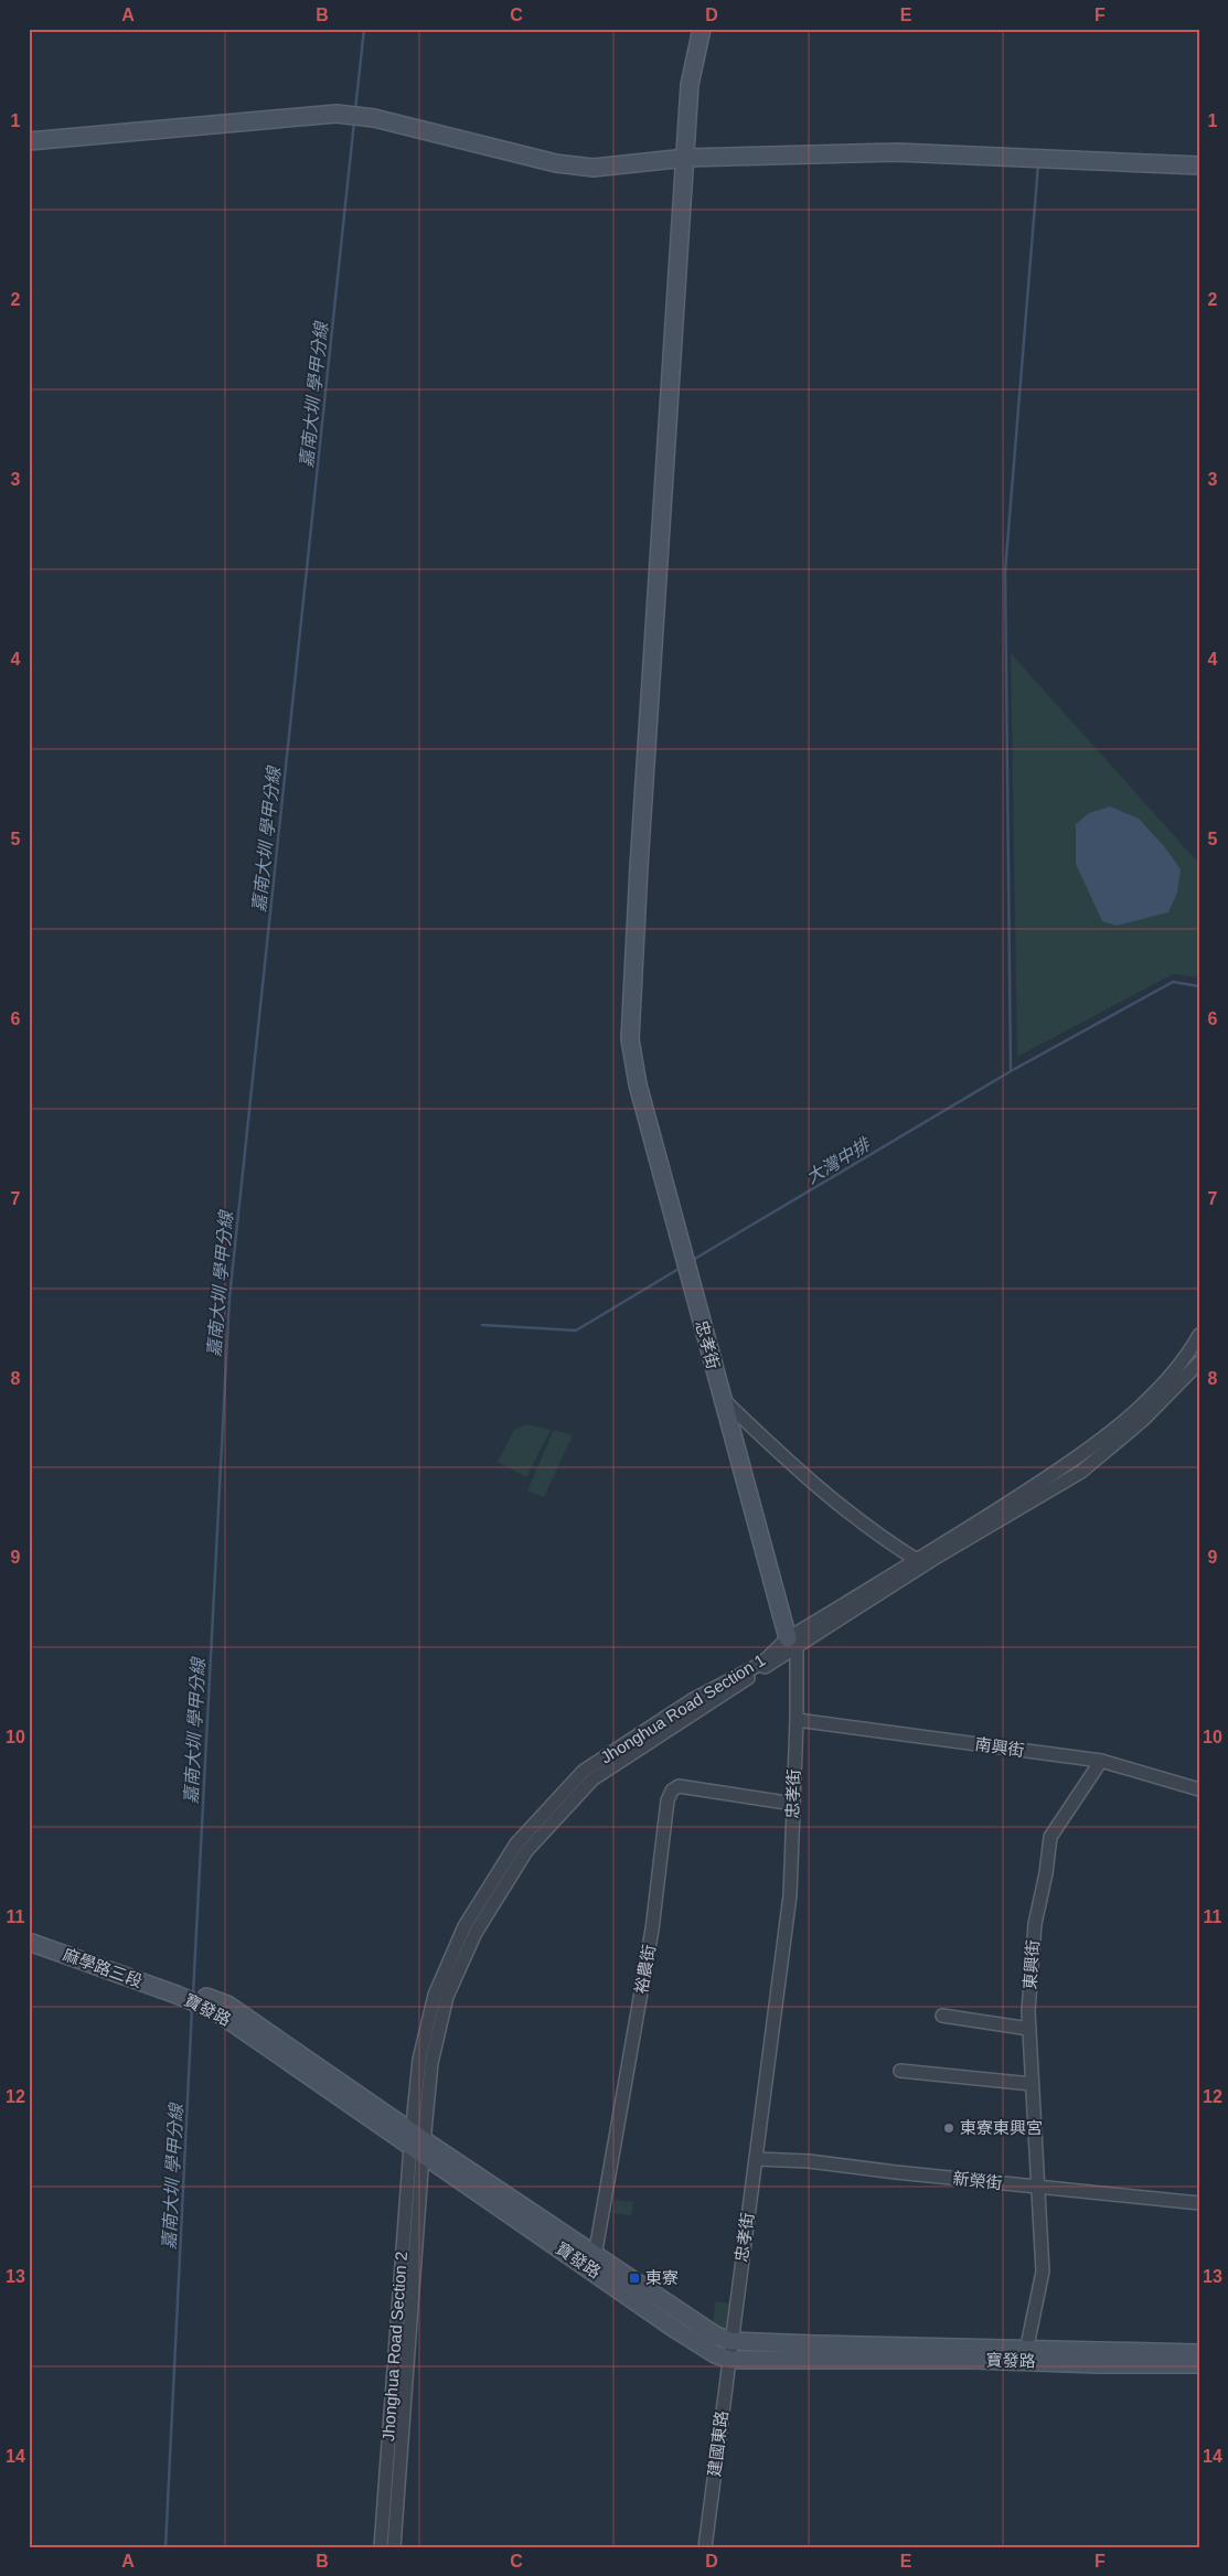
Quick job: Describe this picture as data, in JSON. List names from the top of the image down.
{
  "streets": {
    "street": [
      "忠孝街",
      "Jhonghua Road Section 1",
      "南興街",
      "東興街",
      "麻學路三段",
      "裕農街",
      "寶發路",
      "新榮街",
      "Jhonghua Road Section 2",
      "建國東路"
    ]
  },
  "crossings": [
    ["忠孝街", "Jhonghua Road Section 1"],
    ["忠孝街", "南興街"],
    ["忠孝街", "裕農街"],
    ["忠孝街", "寶發路"],
    ["忠孝街", "新榮街"],
    ["忠孝街", "建國東路"],
    ["Jhonghua Road Section 1", "寶發路"],
    ["Jhonghua Road Section 1", "Jhonghua Road Section 2"],
    ["南興街", "東興街"],
    ["東興街", "寶發路"],
    ["東興街", "新榮街"],
    ["麻學路三段", "寶發路"],
    ["裕農街", "寶發路"],
    ["寶發路", "Jhonghua Road Section 2"],
    ["寶發路", "建國東路"]
  ],
  "water": ["嘉南大圳 學甲分線", "大灣中排"],
  "places": {
    "other": ["東寮東興宮"],
    "transit": ["東寮"]
  },
  "grid": {
    "columns": [
      "A",
      "B",
      "C",
      "D",
      "E",
      "F"
    ],
    "rows": [
      "1",
      "2",
      "3",
      "4",
      "5",
      "6",
      "7",
      "8",
      "9",
      "10",
      "11",
      "12",
      "13",
      "14"
    ]
  }
}
